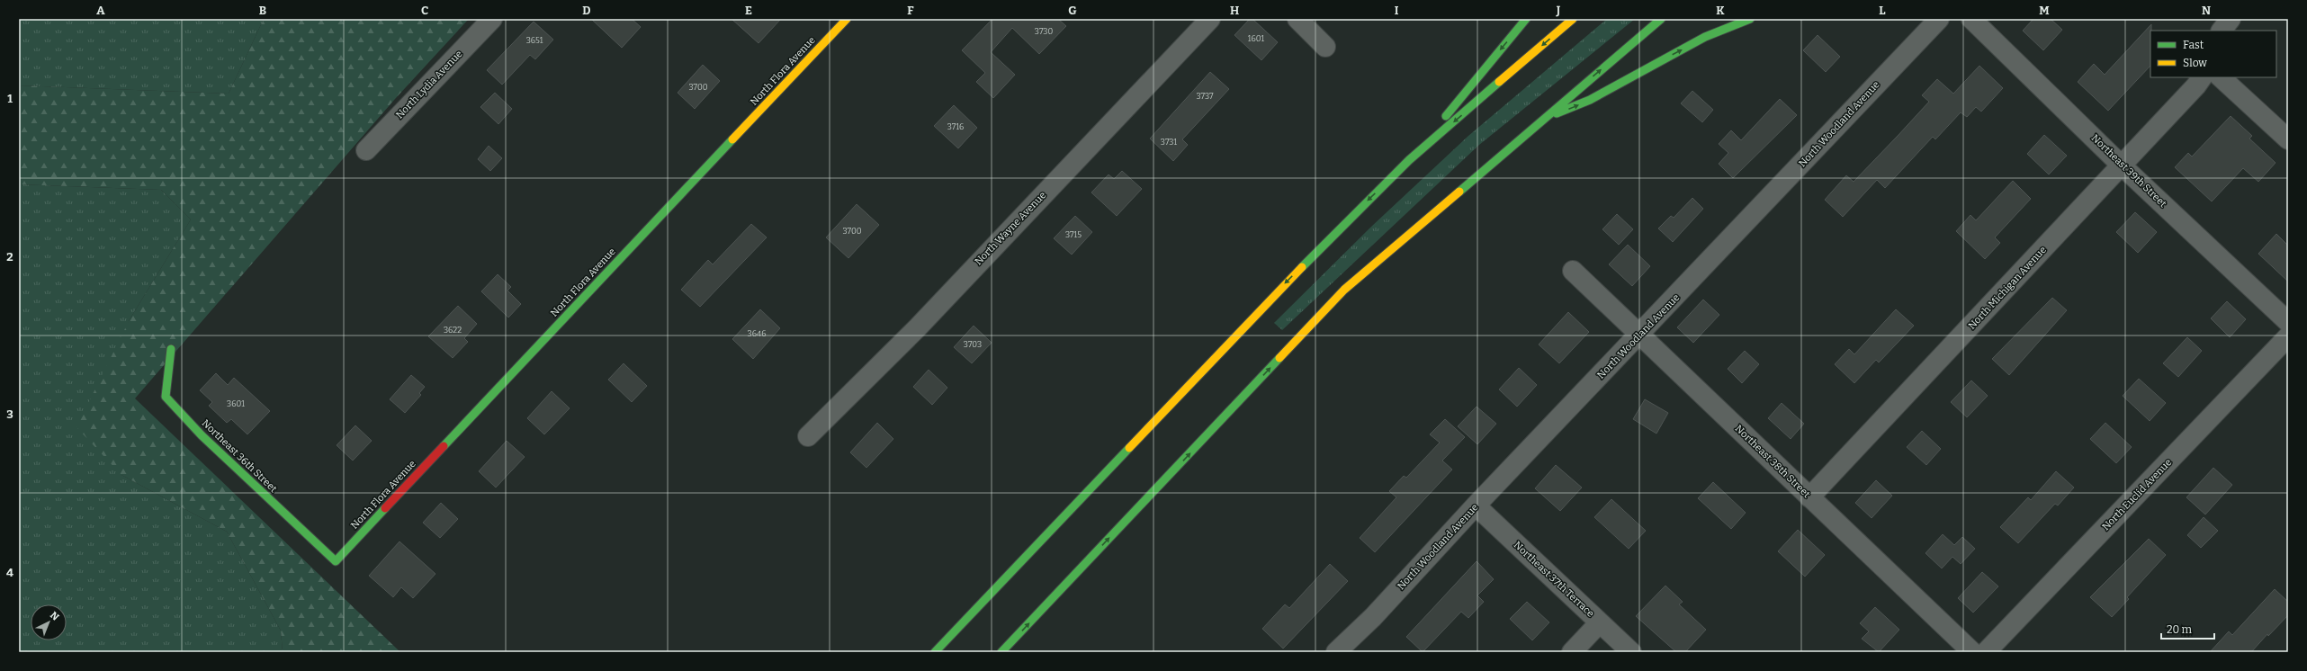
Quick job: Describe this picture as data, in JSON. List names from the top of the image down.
{
  "streets": {
    "main road": ["North Flora Avenue", "Northeast 36th Street"],
    "street": [
      "North Lydia Avenue",
      "North Woodland Avenue",
      "Northeast 39th Street",
      "North Wayne Avenue",
      "North Michigan Avenue",
      "Northeast 38th Street",
      "North Euclid Avenue",
      "Northeast 37th Terrace"
    ]
  },
  "crossings": [
    ["North Flora Avenue", "Northeast 36th Street"],
    ["North Woodland Avenue", "Northeast 38th Street"],
    ["North Woodland Avenue", "Northeast 37th Terrace"],
    ["Northeast 39th Street", "North Michigan Avenue"],
    ["North Michigan Avenue", "Northeast 38th Street"]
  ],
  "house_numbers": [
    "3730",
    "1601",
    "3651",
    "3700",
    "3737",
    "3716",
    "3731",
    "3700",
    "3715",
    "3622",
    "3646",
    "3703",
    "3601"
  ],
  "legend": ["Fast", "Slow"],
  "scale_bar": "20 m",
  "north": "top right",
  "grid": {
    "columns": [
      "A",
      "B",
      "C",
      "D",
      "E",
      "F",
      "G",
      "H",
      "I",
      "J",
      "K",
      "L",
      "M",
      "N"
    ],
    "rows": [
      "1",
      "2",
      "3",
      "4"
    ]
  }
}
